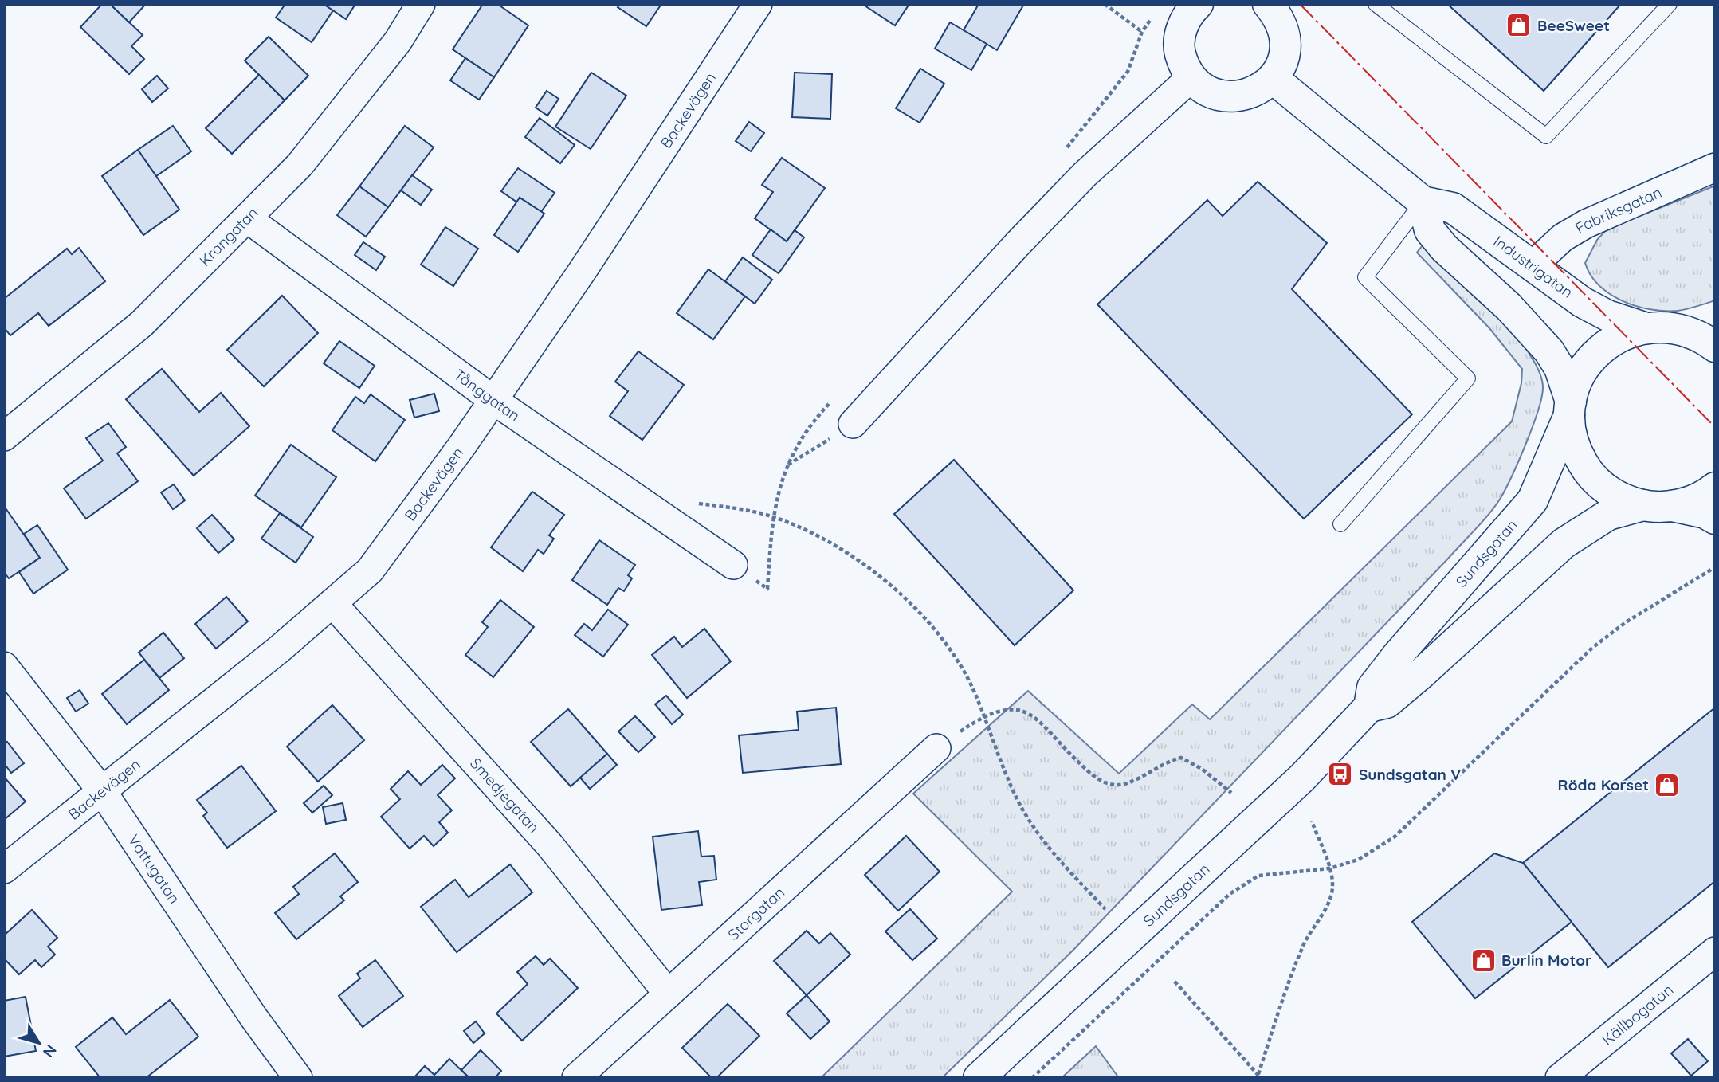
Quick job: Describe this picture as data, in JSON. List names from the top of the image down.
{
  "streets": {
    "main road": ["Industrigatan", "Sundsgatan"],
    "street": [
      "Backevägen",
      "Fabriksgatan",
      "Krangatan",
      "Tånggatan",
      "Smedjegatan",
      "Vattugatan",
      "Storgatan",
      "Källbogatan"
    ]
  },
  "crossings": [
    ["Backevägen", "Tånggatan"],
    ["Backevägen", "Smedjegatan"],
    ["Backevägen", "Vattugatan"],
    ["Fabriksgatan", "Industrigatan"],
    ["Krangatan", "Tånggatan"],
    ["Industrigatan", "Sundsgatan"],
    ["Smedjegatan", "Storgatan"]
  ],
  "places": {
    "shop": ["BeeSweet", "Röda Korset", "Burlin Motor"],
    "bus stop": ["Sundsgatan V"]
  },
  "north": "bottom right"
}
